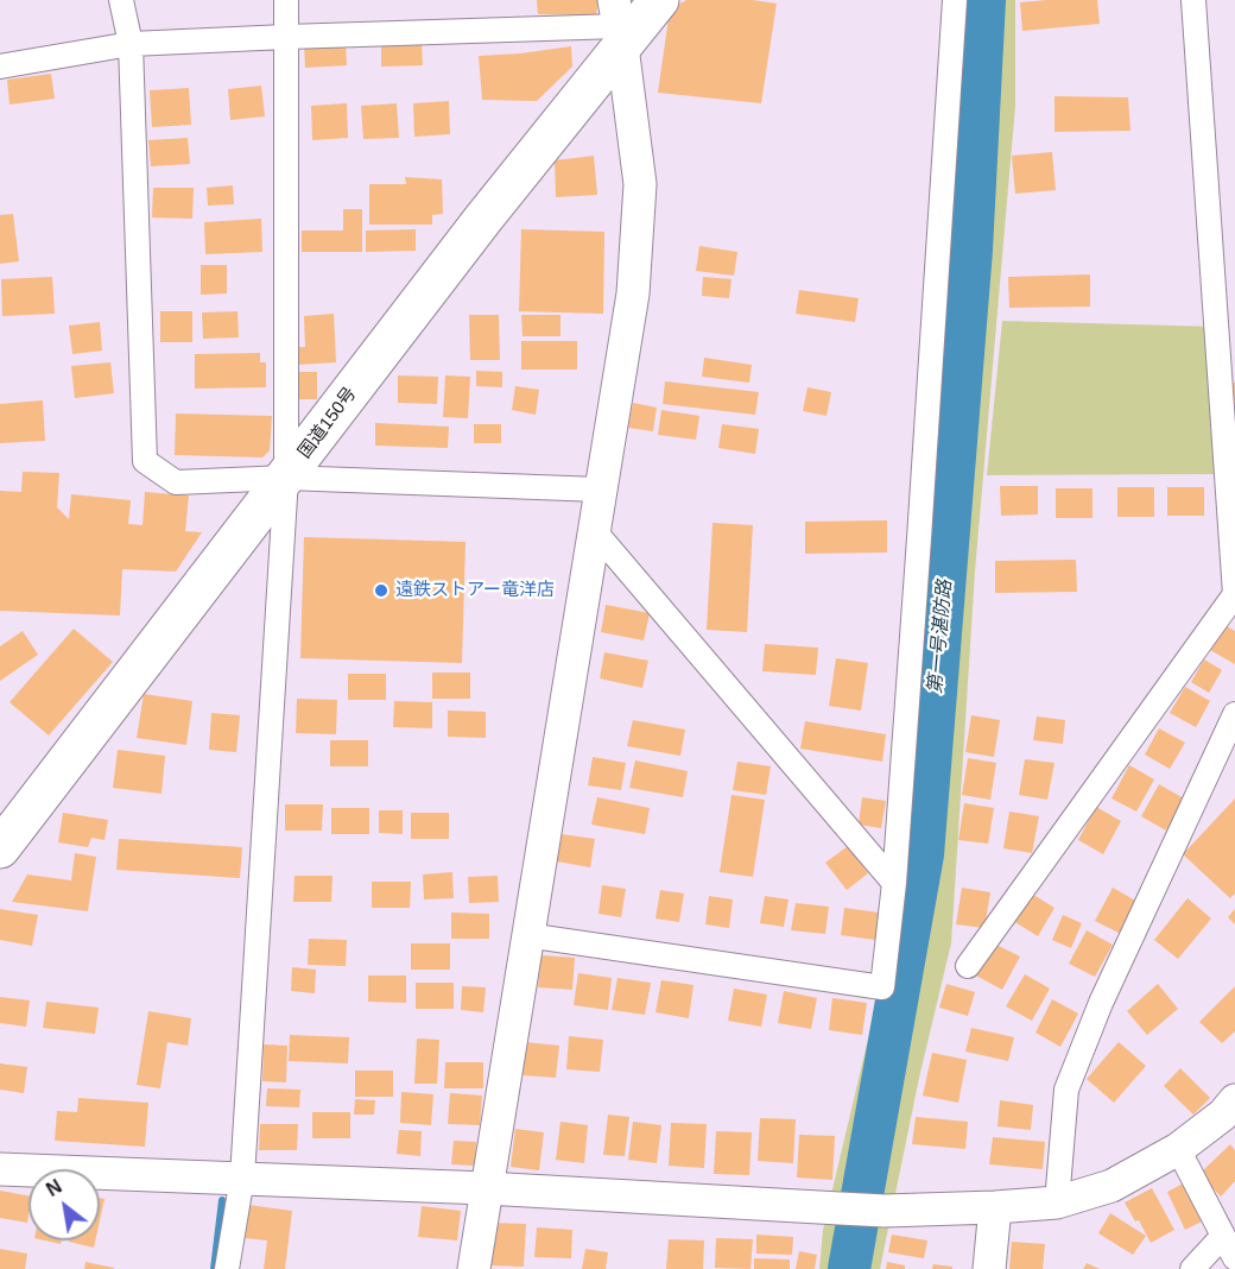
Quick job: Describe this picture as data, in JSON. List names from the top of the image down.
{
  "streets": {
    "highway": ["国道150号"]
  },
  "water": ["第一号湛防路"],
  "places": ["遠鉄ストアー竜洋店"],
  "north": "top left"
}
